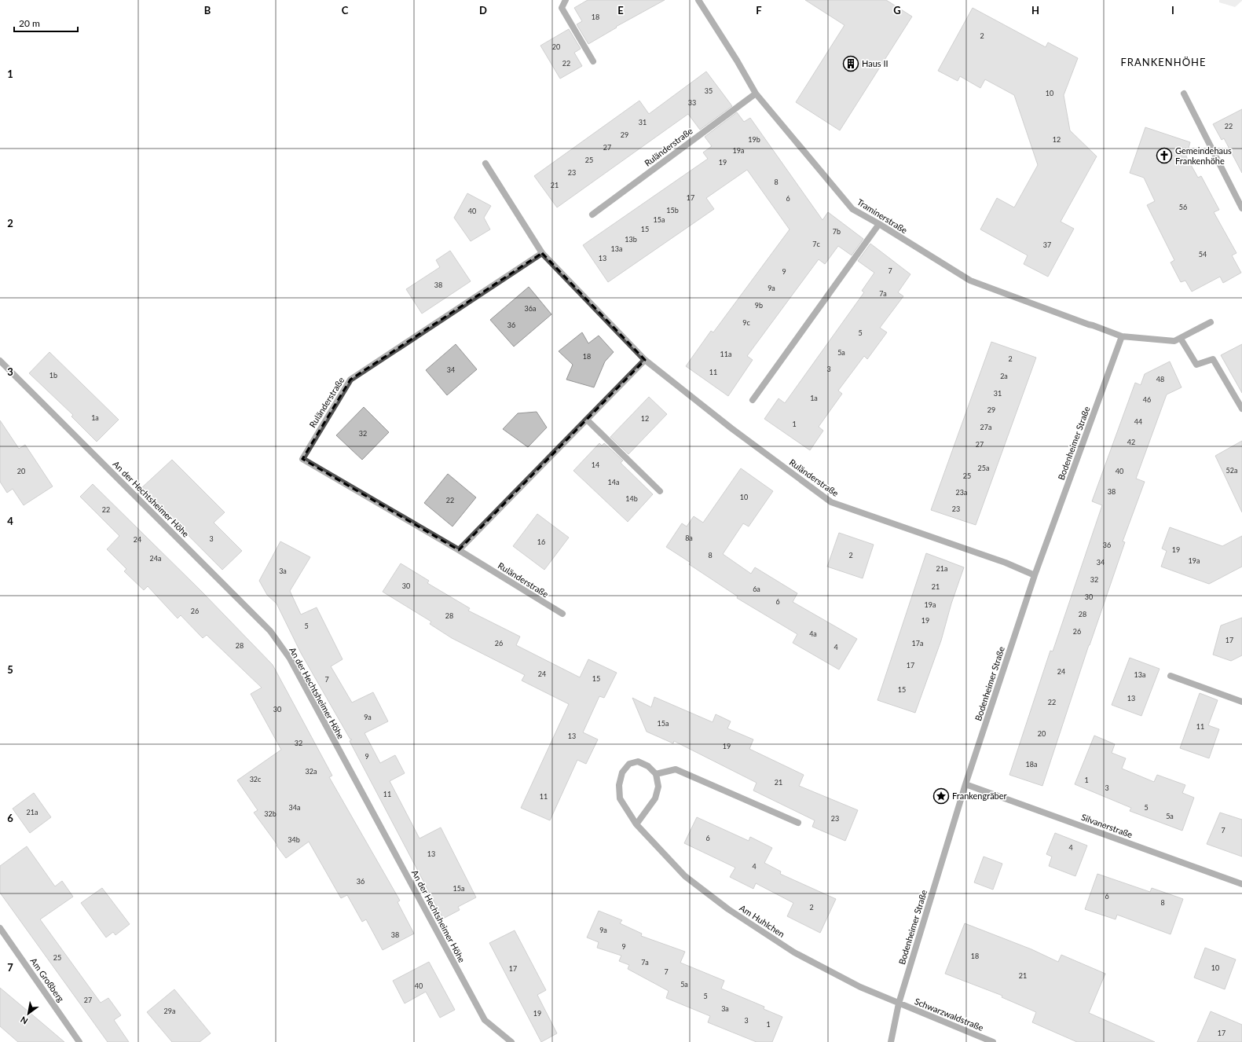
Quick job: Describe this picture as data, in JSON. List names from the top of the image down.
{
  "streets": {
    "street": [
      "Ruländerstraße",
      "Traminerstraße",
      "Bodenheimer Straße",
      "An der Hechtsheimer Höhe",
      "Silvanerstraße",
      "Am Huhlchen",
      "Am Großberg",
      "Schwarzwaldstraße"
    ]
  },
  "crossings": [
    ["Ruländerstraße", "Traminerstraße"],
    ["Ruländerstraße", "Bodenheimer Straße"],
    ["Traminerstraße", "Bodenheimer Straße"],
    ["Bodenheimer Straße", "Silvanerstraße"],
    ["Bodenheimer Straße", "Am Huhlchen"],
    ["Bodenheimer Straße", "Schwarzwaldstraße"],
    ["Am Huhlchen", "Schwarzwaldstraße"]
  ],
  "districts": ["FRANKENHÖHE"],
  "places": {
    "building": ["Haus II"],
    "church": ["Gemeindehaus Frankenhöhe"],
    "place": ["Frankengräber"]
  },
  "house_numbers": [
    "18",
    "2",
    "20",
    "22",
    "35",
    "10",
    "33",
    "31",
    "22",
    "29",
    "19b",
    "12",
    "27",
    "19a",
    "25",
    "19",
    "23",
    "8",
    "21",
    "17",
    "6",
    "56",
    "15b",
    "40",
    "15a",
    "15",
    "7b",
    "13b",
    "7c",
    "37",
    "13a",
    "54",
    "13",
    "7",
    "9",
    "38",
    "9a",
    "7a",
    "9b",
    "36a",
    "9c",
    "36",
    "5",
    "5a",
    "11a",
    "18",
    "2",
    "3",
    "34",
    "11",
    "1b",
    "2a",
    "48",
    "31",
    "1a",
    "46",
    "29",
    "1a",
    "12",
    "44",
    "1",
    "27a",
    "32",
    "42",
    "27",
    "14",
    "25a",
    "52a",
    "20",
    "40",
    "25",
    "14a",
    "38",
    "23a",
    "10",
    "14b",
    "22",
    "23",
    "22",
    "8a",
    "3",
    "24",
    "16",
    "36",
    "19",
    "8",
    "2",
    "24a",
    "19a",
    "34",
    "21a",
    "3a",
    "32",
    "30",
    "21",
    "6a",
    "30",
    "6",
    "19a",
    "26",
    "28",
    "28",
    "19",
    "5",
    "26",
    "4a",
    "17",
    "26",
    "17a",
    "28",
    "4",
    "17",
    "24",
    "24",
    "13a",
    "15",
    "7",
    "15",
    "13",
    "22",
    "30",
    "9a",
    "15a",
    "11",
    "20",
    "13",
    "32",
    "19",
    "9",
    "18a",
    "32a",
    "32c",
    "1",
    "21",
    "3",
    "11",
    "11",
    "34a",
    "5",
    "21a",
    "32b",
    "5a",
    "23",
    "7",
    "6",
    "34b",
    "4",
    "13",
    "4",
    "36",
    "15a",
    "6",
    "8",
    "2",
    "9a",
    "38",
    "9",
    "18",
    "25",
    "7a",
    "10",
    "17",
    "7",
    "21",
    "5a",
    "40",
    "5",
    "27",
    "3a",
    "29a",
    "19",
    "3",
    "1",
    "17"
  ],
  "scale_bar": "20 m",
  "north": "bottom left",
  "grid": {
    "columns": [
      "B",
      "C",
      "D",
      "E",
      "F",
      "G",
      "H",
      "I"
    ],
    "rows": [
      "1",
      "2",
      "3",
      "4",
      "5",
      "6",
      "7"
    ]
  }
}
